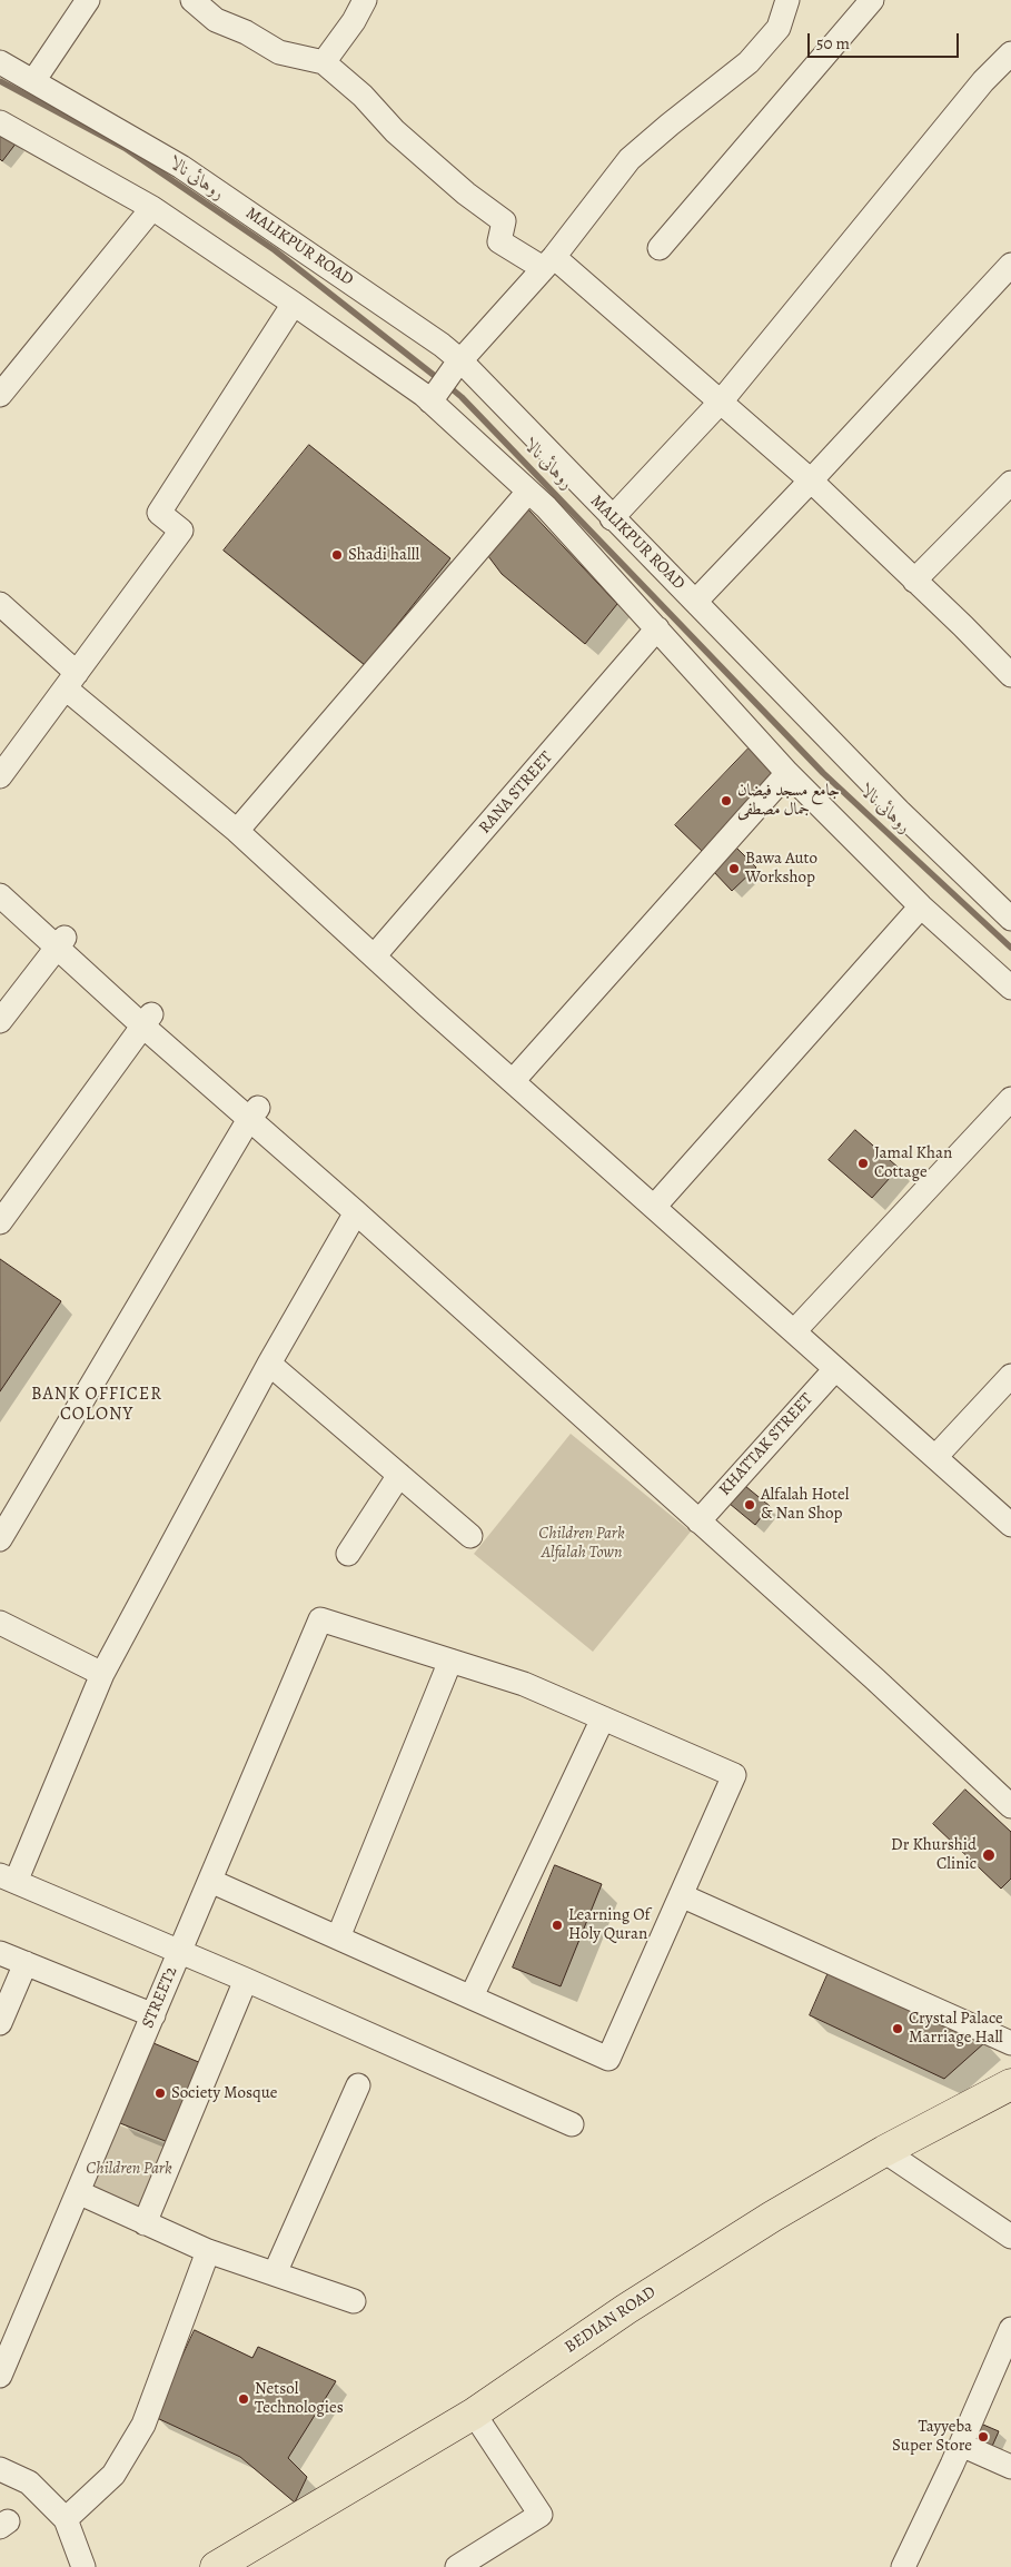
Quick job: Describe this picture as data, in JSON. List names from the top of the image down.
{
  "streets": {
    "main road": ["BEDIAN ROAD"],
    "street": [
      "MALIKPUR ROAD",
      "RANA STREET",
      "KHATTAK STREET",
      "STREET2"
    ]
  },
  "districts": ["BANK OFFICER COLONY"],
  "water": ["روہائی نالا"],
  "parks": ["Children Park Alfalah Town", "Children Park"],
  "places": [
    "Shadi halll",
    "جامع مسجد فیضان جمال مصطفی",
    "Bawa Auto Workshop",
    "Jamal Khan Cottage",
    "Alfalah Hotel & Nan Shop",
    "Dr Khurshid Clinic",
    "Learning Of Holy Quran",
    "Crystal Palace Marriage Hall",
    "Society Mosque",
    "Netsol Technologies",
    "Tayyeba Super Store"
  ],
  "scale_bar": "50 m"
}
